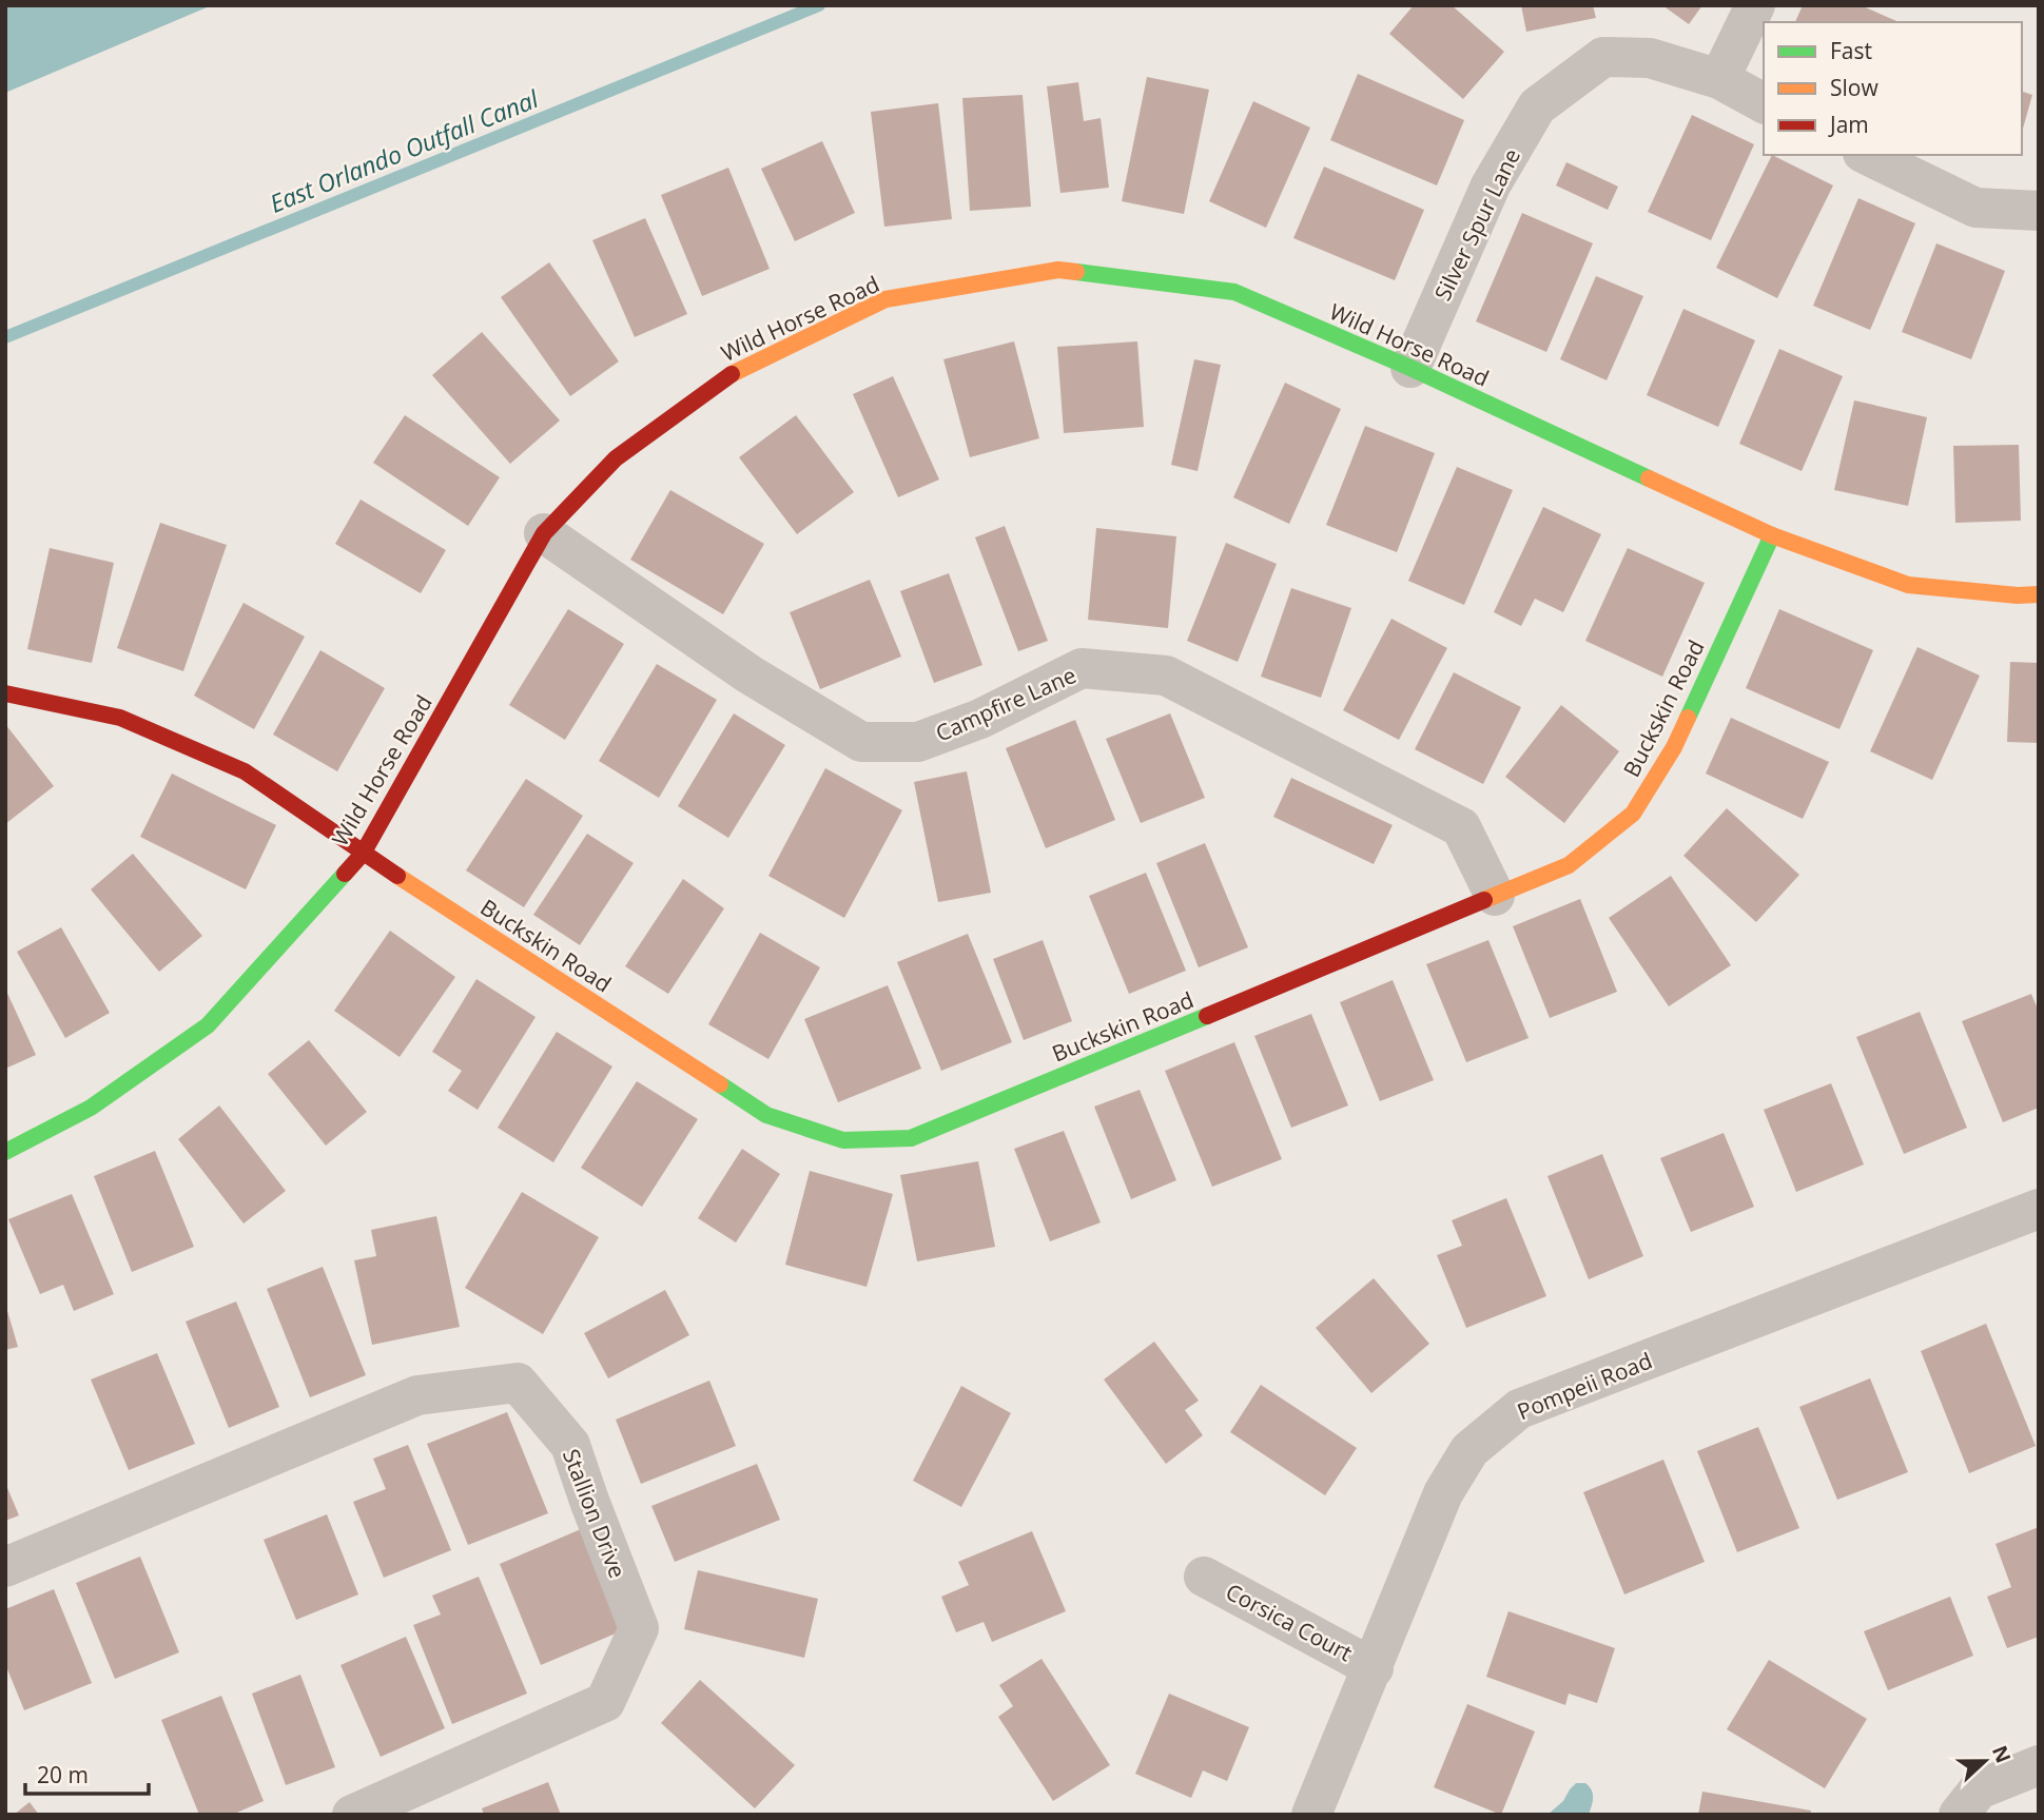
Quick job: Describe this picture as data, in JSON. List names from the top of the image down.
{
  "streets": {
    "street": [
      "Silver Spur Lane",
      "Wild Horse Road",
      "Campfire Lane",
      "Buckskin Road",
      "Pompeii Road",
      "Stallion Drive",
      "Corsica Court"
    ]
  },
  "crossings": [
    ["Silver Spur Lane", "Wild Horse Road"],
    ["Wild Horse Road", "Campfire Lane"],
    ["Wild Horse Road", "Buckskin Road"],
    ["Campfire Lane", "Buckskin Road"],
    ["Pompeii Road", "Corsica Court"]
  ],
  "water": ["East Orlando Outfall Canal"],
  "legend": ["Fast", "Slow", "Jam"],
  "scale_bar": "20 m",
  "north": "right"
}
